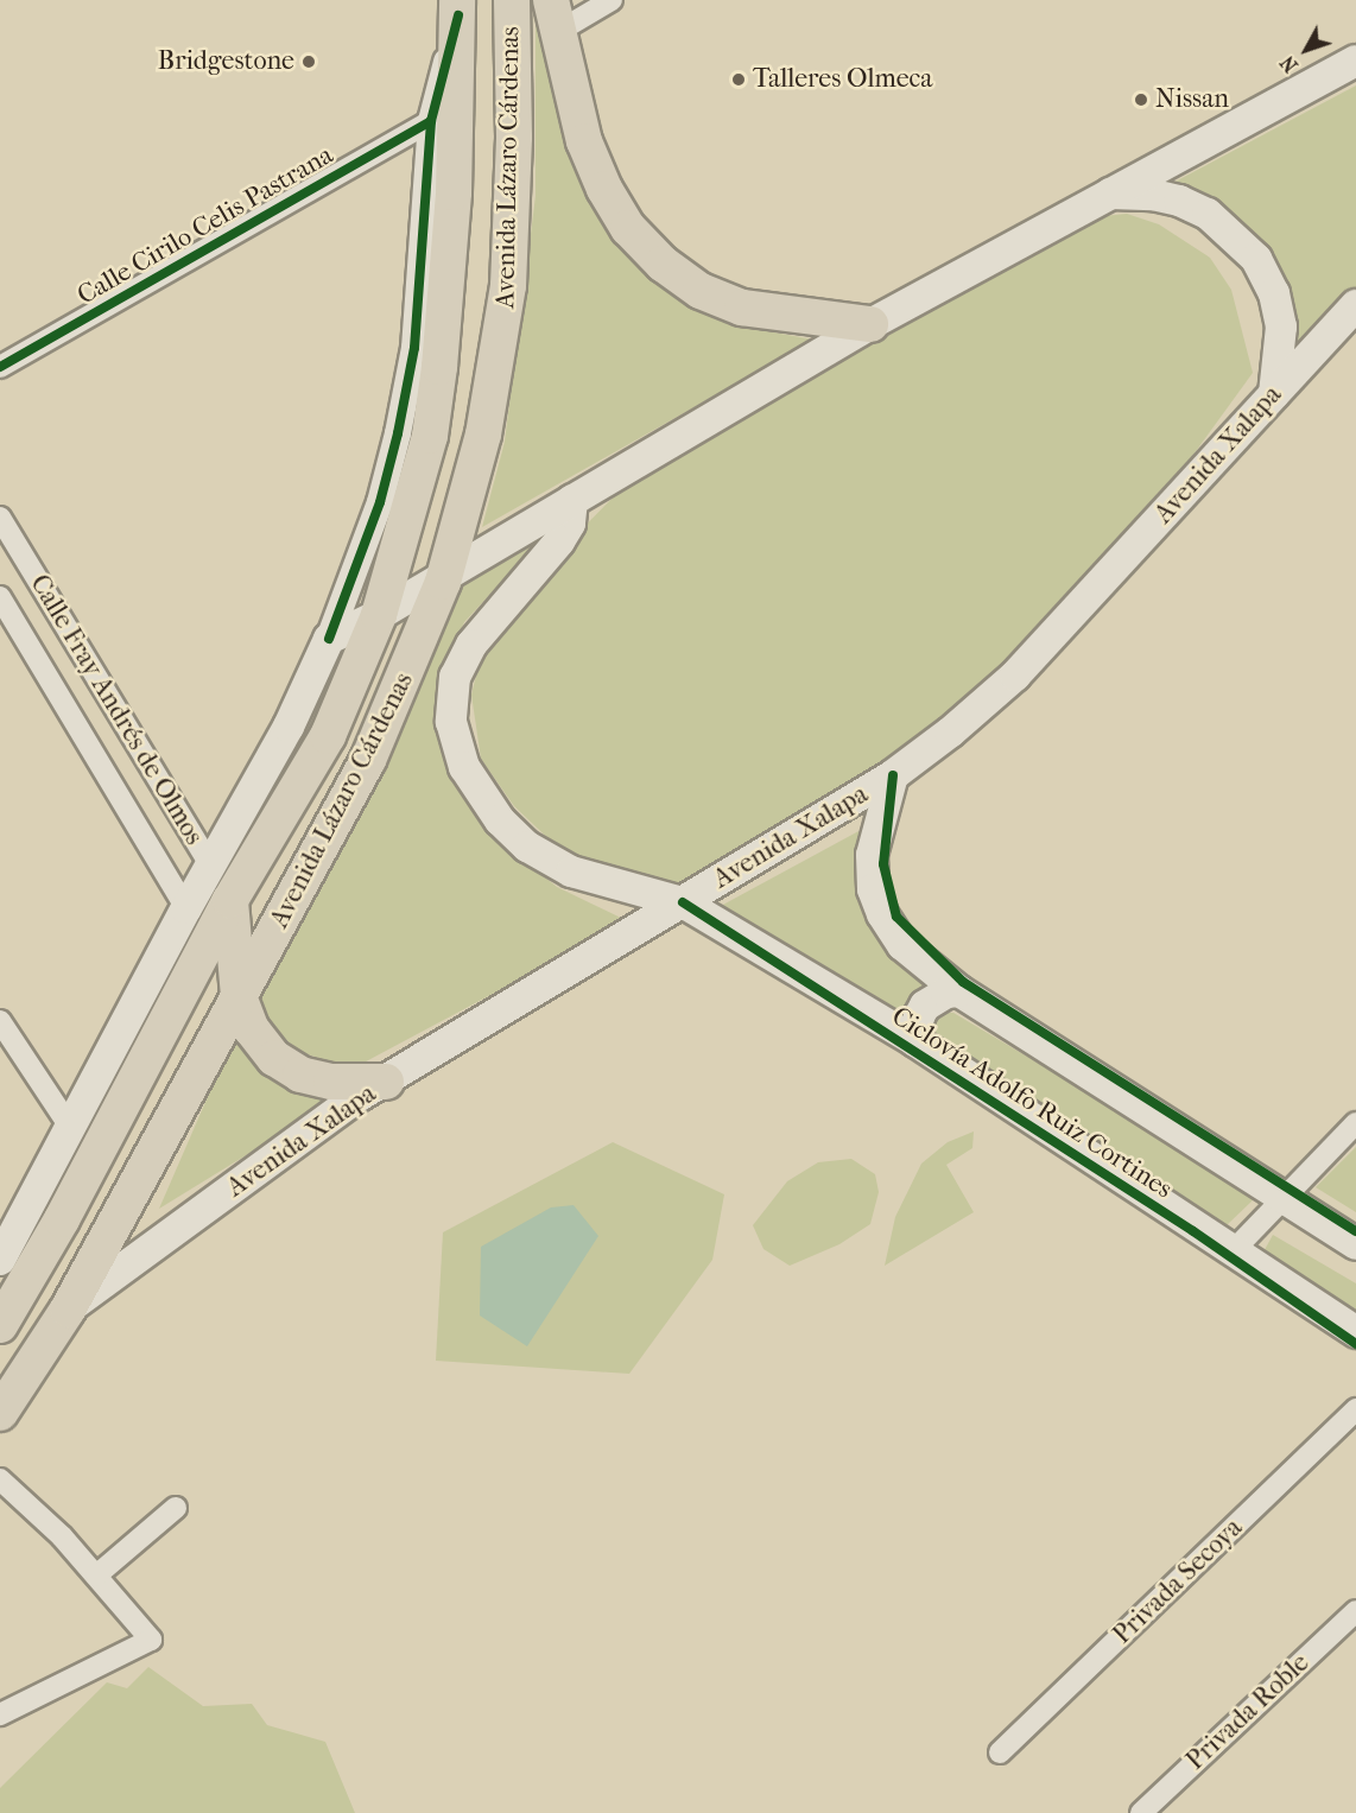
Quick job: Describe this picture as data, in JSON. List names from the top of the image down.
{
  "streets": {
    "highway": ["Avenida Lázaro Cárdenas"],
    "main road": ["Avenida Xalapa"],
    "street": [
      "Calle Cirilo Celis Pastrana",
      "Calle Fray Andrés de Olmos",
      "Privada Secoya",
      "Privada Roble"
    ],
    "cycle path": ["Ciclovía Adolfo Ruiz Cortines"]
  },
  "crossings": [
    ["Avenida Lázaro Cárdenas", "Avenida Xalapa"]
  ],
  "places": ["Bridgestone", "Talleres Olmeca", "Nissan"],
  "north": "bottom left"
}
